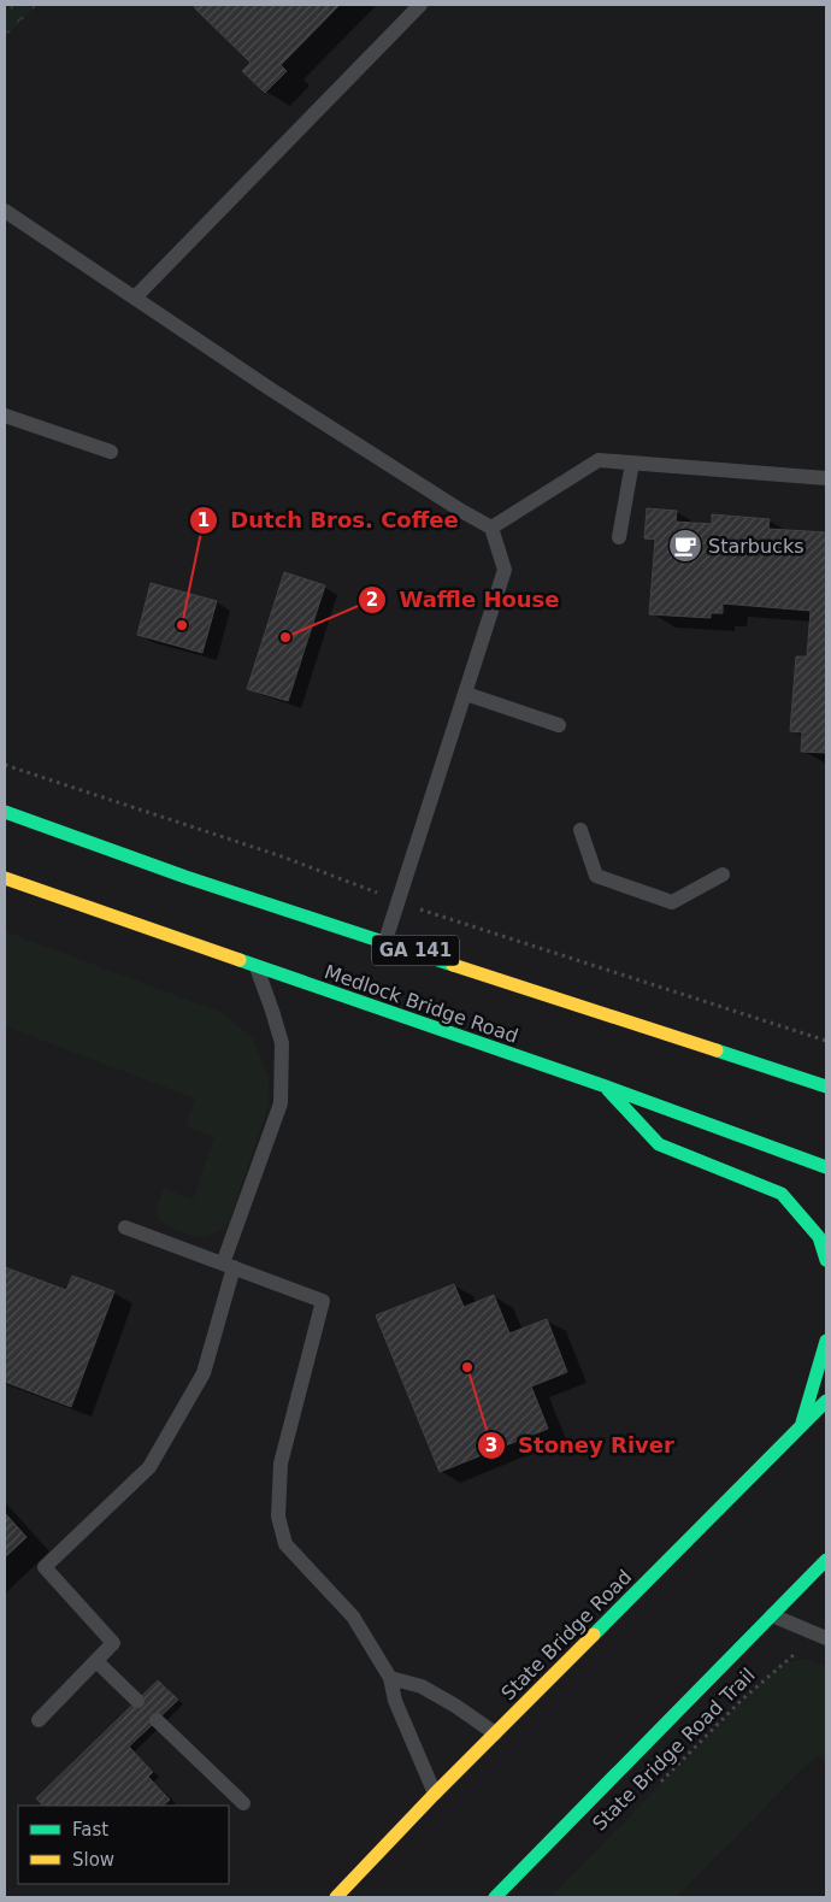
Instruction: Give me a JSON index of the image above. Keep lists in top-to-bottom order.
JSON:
{
  "streets": {
    "highway": ["GA 141", "Medlock Bridge Road", "State Bridge Road"],
    "path": ["State Bridge Road Trail"]
  },
  "places": {
    "cafe": ["Starbucks"],
    "other": ["Dutch Bros. Coffee", "Waffle House", "Stoney River"]
  },
  "legend": ["Fast", "Slow"]
}
